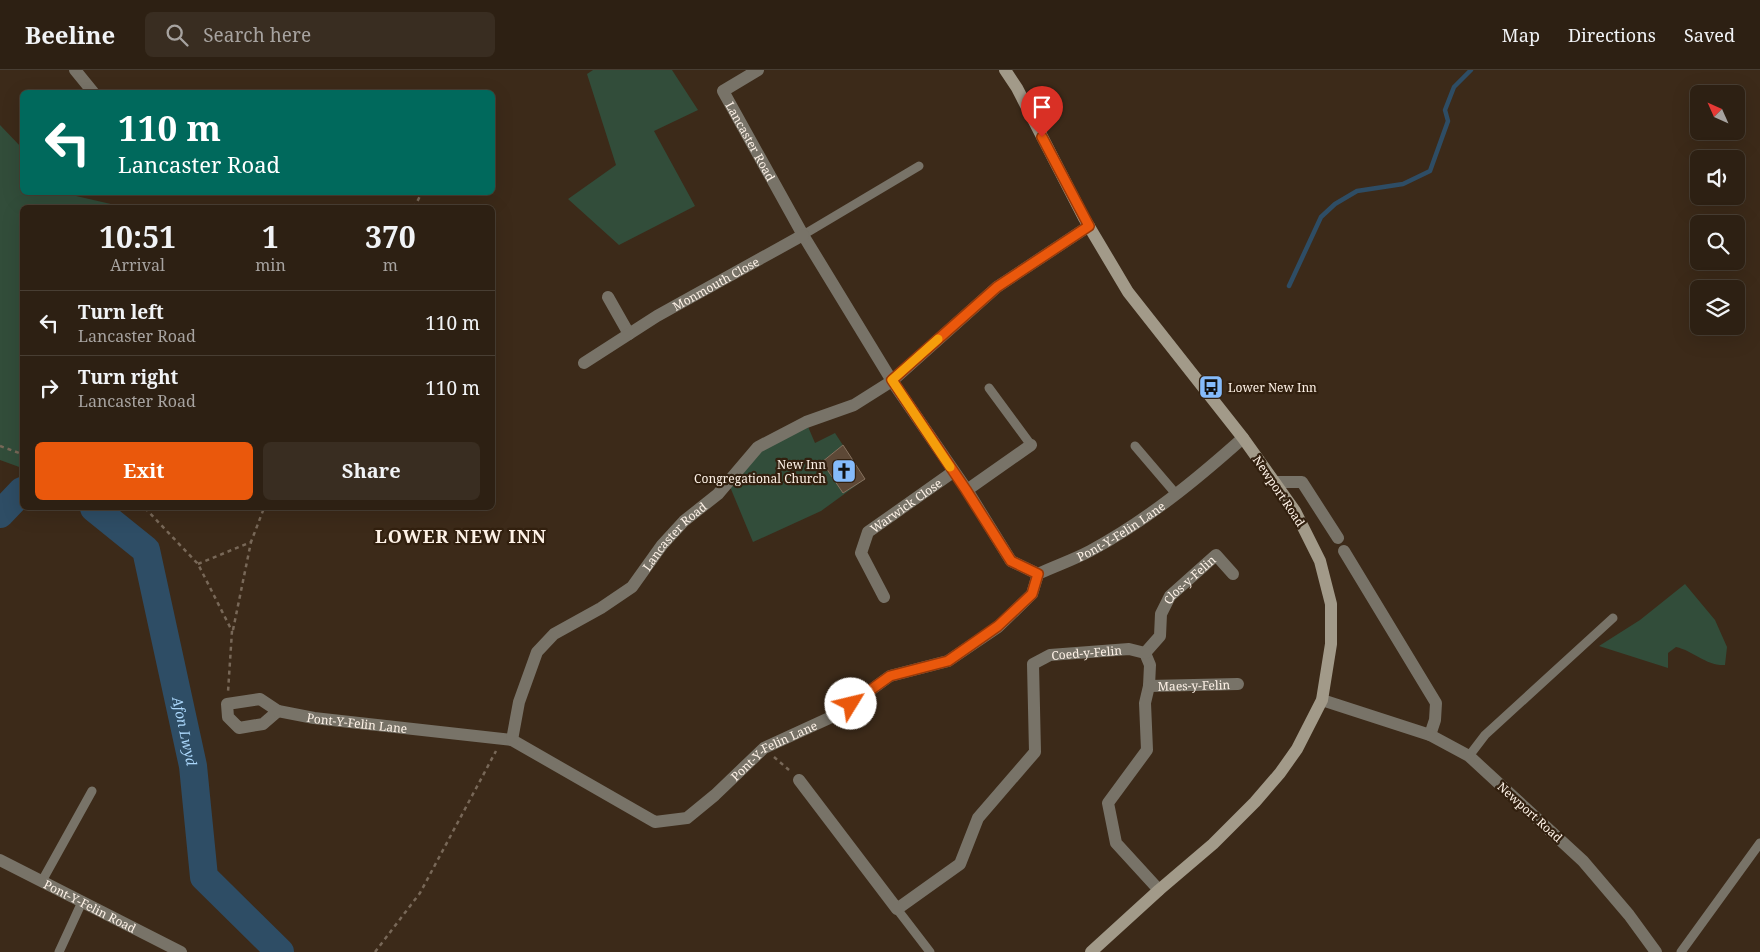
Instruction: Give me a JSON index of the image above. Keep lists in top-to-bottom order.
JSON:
{
  "streets": {
    "street": [
      "Lancaster Road",
      "Monmouth Close",
      "Newport Road",
      "Warwick Close",
      "Pont-Y-Felin Lane",
      "Clos-y-Felin",
      "Coed-y-Felin",
      "Maes-y-Felin",
      "Pont-Y-Felin Road"
    ]
  },
  "crossings": [
    ["Lancaster Road", "Monmouth Close"],
    ["Lancaster Road", "Newport Road"],
    ["Lancaster Road", "Warwick Close"],
    ["Lancaster Road", "Pont-Y-Felin Lane"],
    ["Newport Road", "Pont-Y-Felin Lane"],
    ["Clos-y-Felin", "Coed-y-Felin"]
  ],
  "districts": ["LOWER NEW INN"],
  "water": ["Afon Lwyd"],
  "places": {
    "bus stop": ["Lower New Inn"],
    "church": ["New Inn Congregational Church"]
  },
  "north": "top left",
  "page": {
    "header": "Beeline",
    "search": "Search here",
    "nav": ["Map", "Directions", "Saved"],
    "turn": ["110 m", "Lancaster Road"],
    "eta": [
      "10:51",
      "Arrival",
      "1",
      "min",
      "370",
      "m"
    ],
    "list": [
      {
        "name": "Turn left",
        "note": "Lancaster Road",
        "value": "110 m"
      },
      {
        "name": "Turn right",
        "note": "Lancaster Road",
        "value": "110 m"
      }
    ],
    "buttons": ["Exit", "Share"]
  }
}
